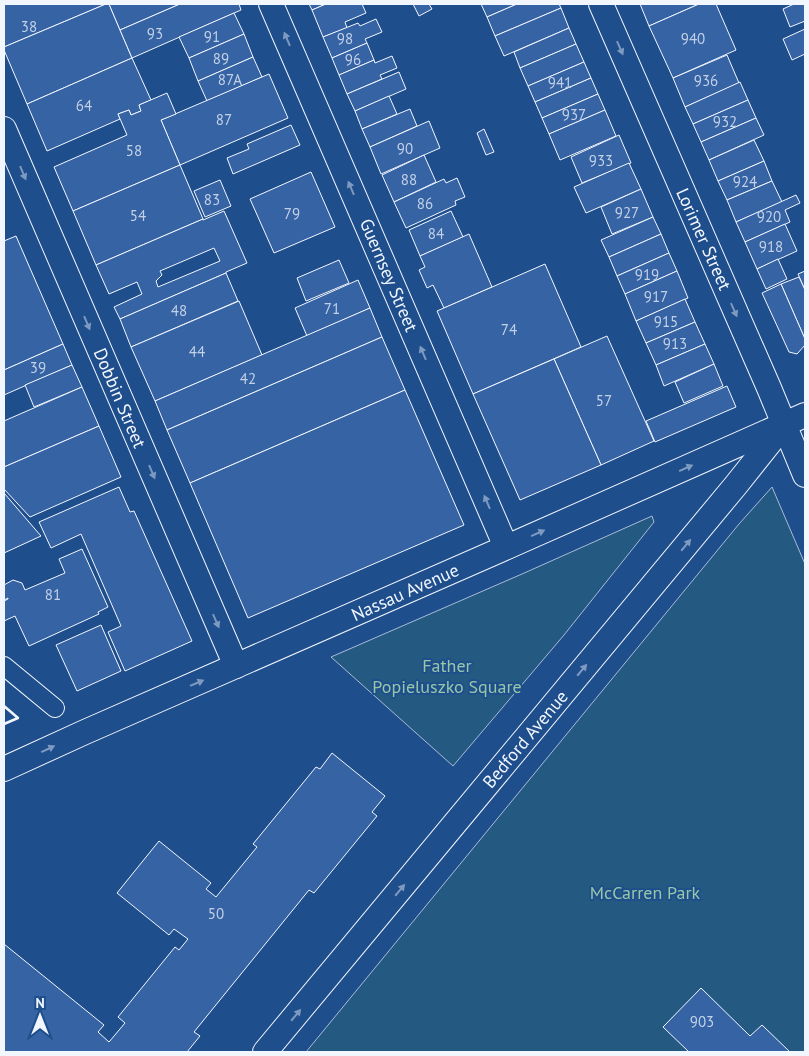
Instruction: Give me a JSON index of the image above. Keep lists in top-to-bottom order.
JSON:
{
  "streets": {
    "street": [
      "Lorimer Street",
      "Guernsey Street",
      "Dobbin Street",
      "Nassau Avenue",
      "Bedford Avenue"
    ]
  },
  "crossings": [
    ["Lorimer Street", "Nassau Avenue"],
    ["Lorimer Street", "Bedford Avenue"],
    ["Guernsey Street", "Nassau Avenue"],
    ["Dobbin Street", "Nassau Avenue"],
    ["Nassau Avenue", "Bedford Avenue"]
  ],
  "one_way": [
    "Lorimer Street",
    "Guernsey Street",
    "Dobbin Street",
    "Nassau Avenue",
    "Bedford Avenue"
  ],
  "parks": ["Father Popieluszko Square", "McCarren Park"],
  "house_numbers": [
    "38",
    "93",
    "91",
    "98",
    "940",
    "89",
    "96",
    "87A",
    "936",
    "941",
    "64",
    "937",
    "87",
    "932",
    "90",
    "58",
    "933",
    "88",
    "924",
    "83",
    "86",
    "927",
    "79",
    "54",
    "920",
    "84",
    "918",
    "919",
    "917",
    "71",
    "48",
    "915",
    "74",
    "913",
    "44",
    "39",
    "42",
    "57",
    "81",
    "50",
    "903"
  ],
  "north": "top"
}
